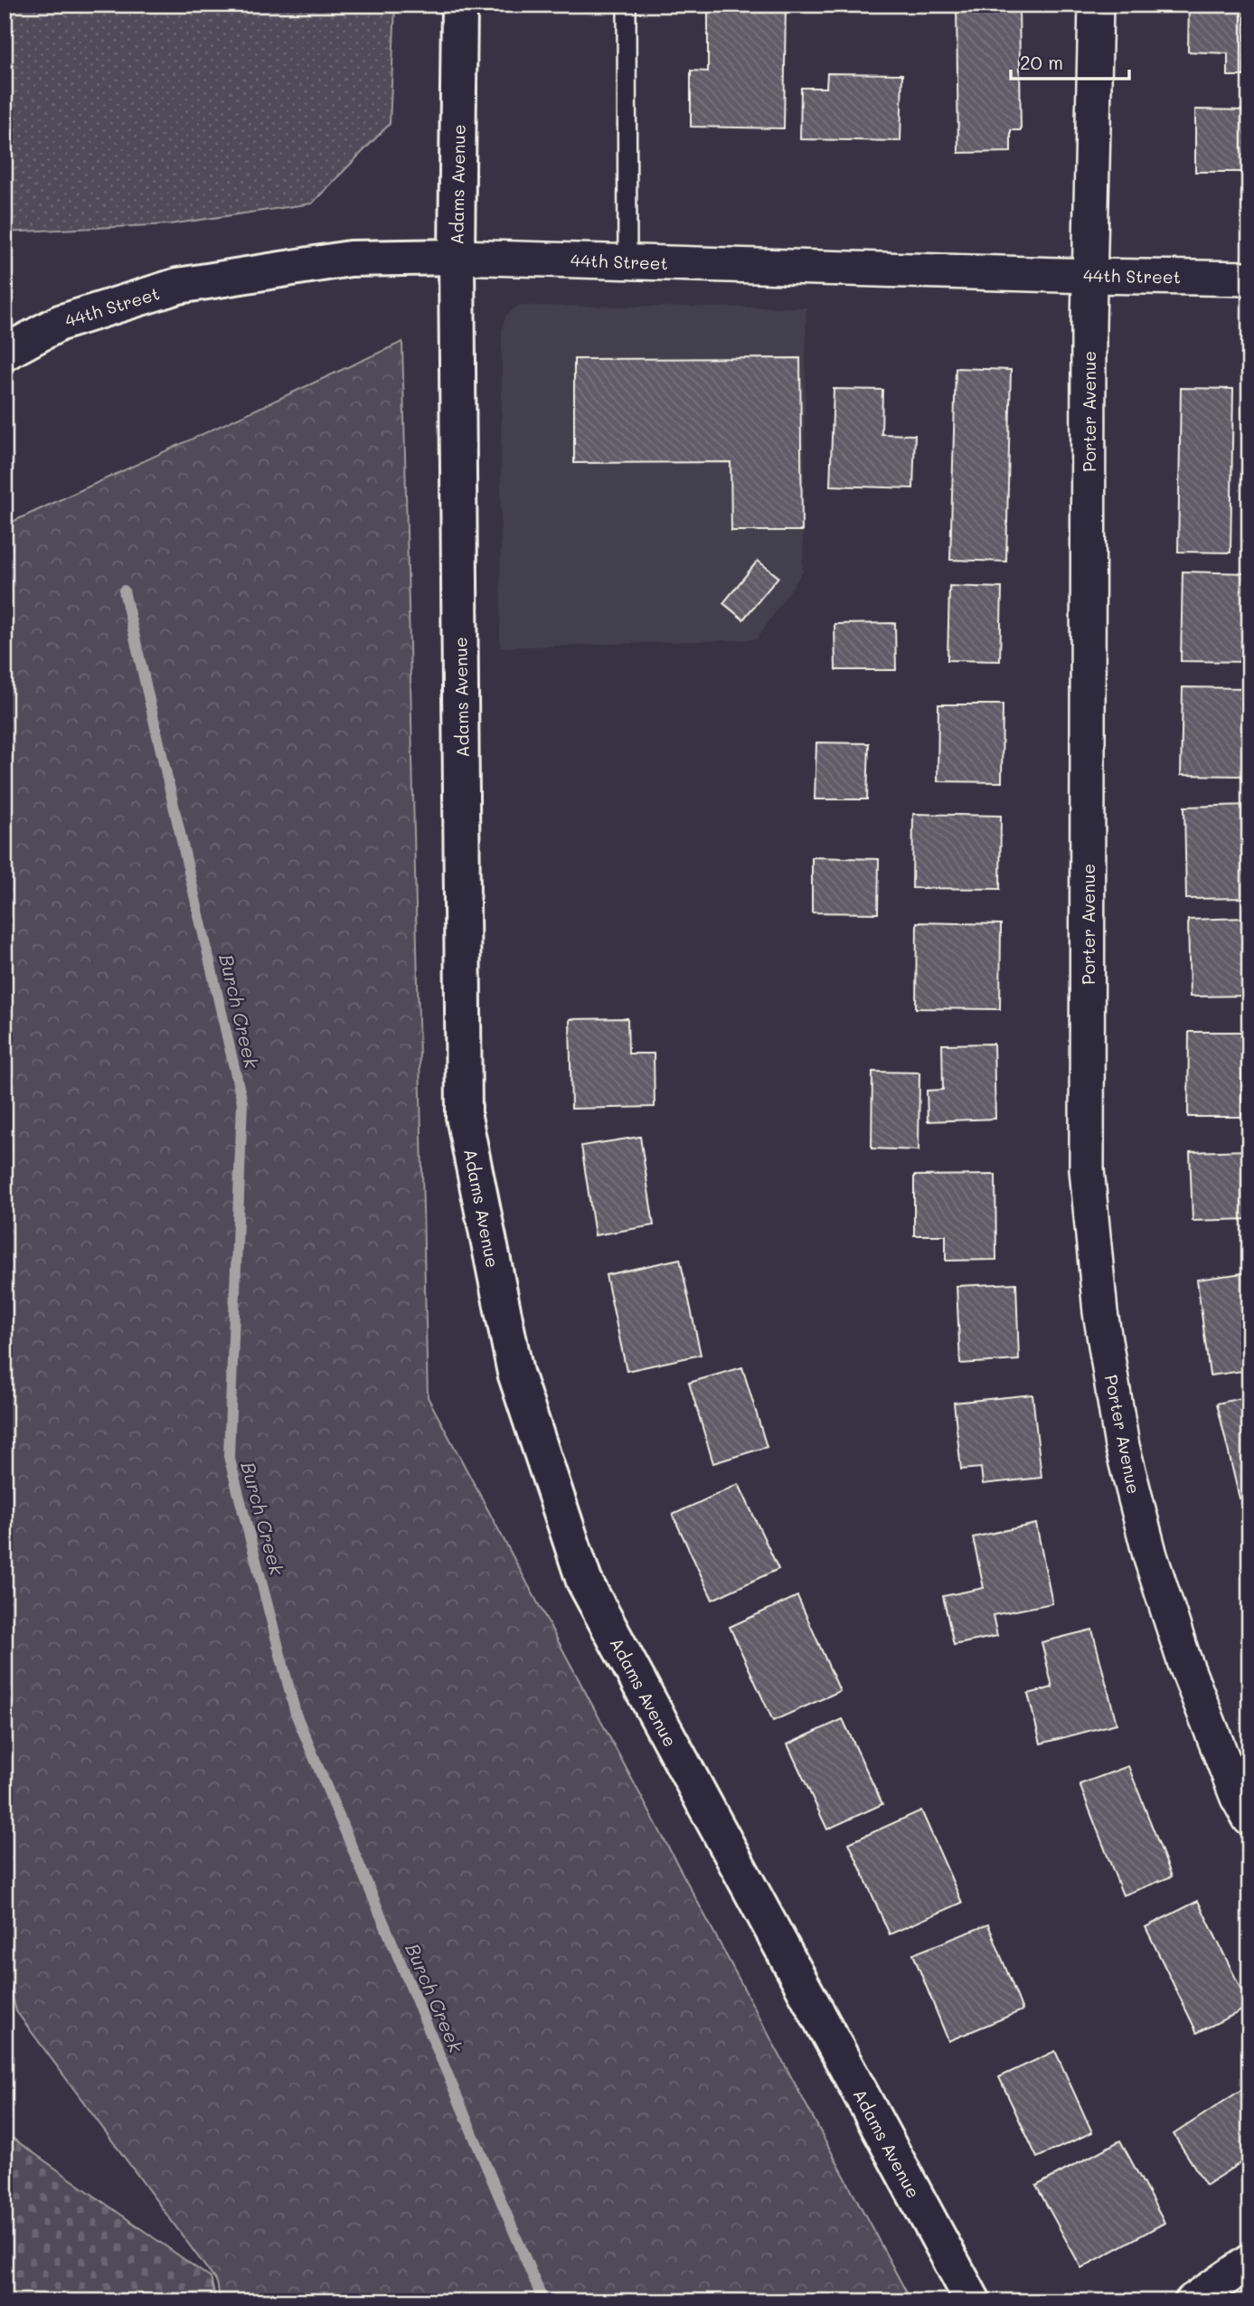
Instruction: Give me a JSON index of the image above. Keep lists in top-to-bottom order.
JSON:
{
  "streets": {
    "street": ["Adams Avenue", "44th Street", "Porter Avenue"]
  },
  "crossings": [
    ["Adams Avenue", "44th Street"],
    ["44th Street", "Porter Avenue"]
  ],
  "water": ["Burch Creek"],
  "scale_bar": "20 m"
}
